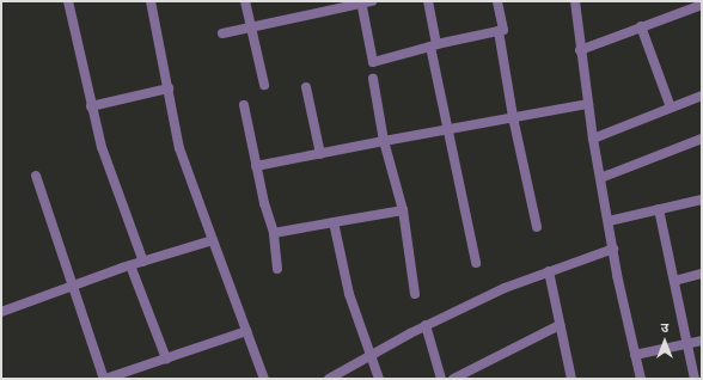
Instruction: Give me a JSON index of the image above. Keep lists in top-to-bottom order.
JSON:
{
  "north": "top"
}
